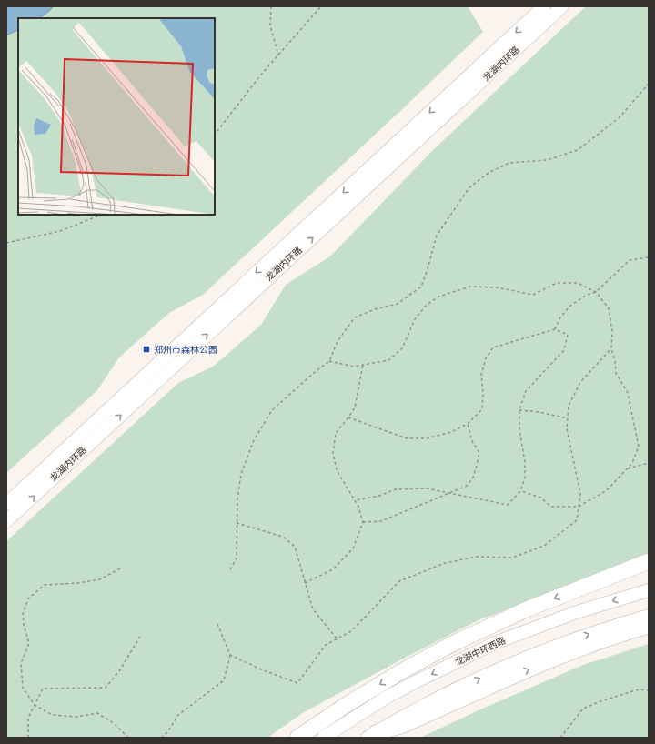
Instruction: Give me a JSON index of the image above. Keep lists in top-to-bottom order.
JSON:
{
  "streets": {
    "main road": ["龙湖内环路", "龙湖中环西路"]
  },
  "places": {
    "transit": ["郑州市森林公园"]
  }
}
